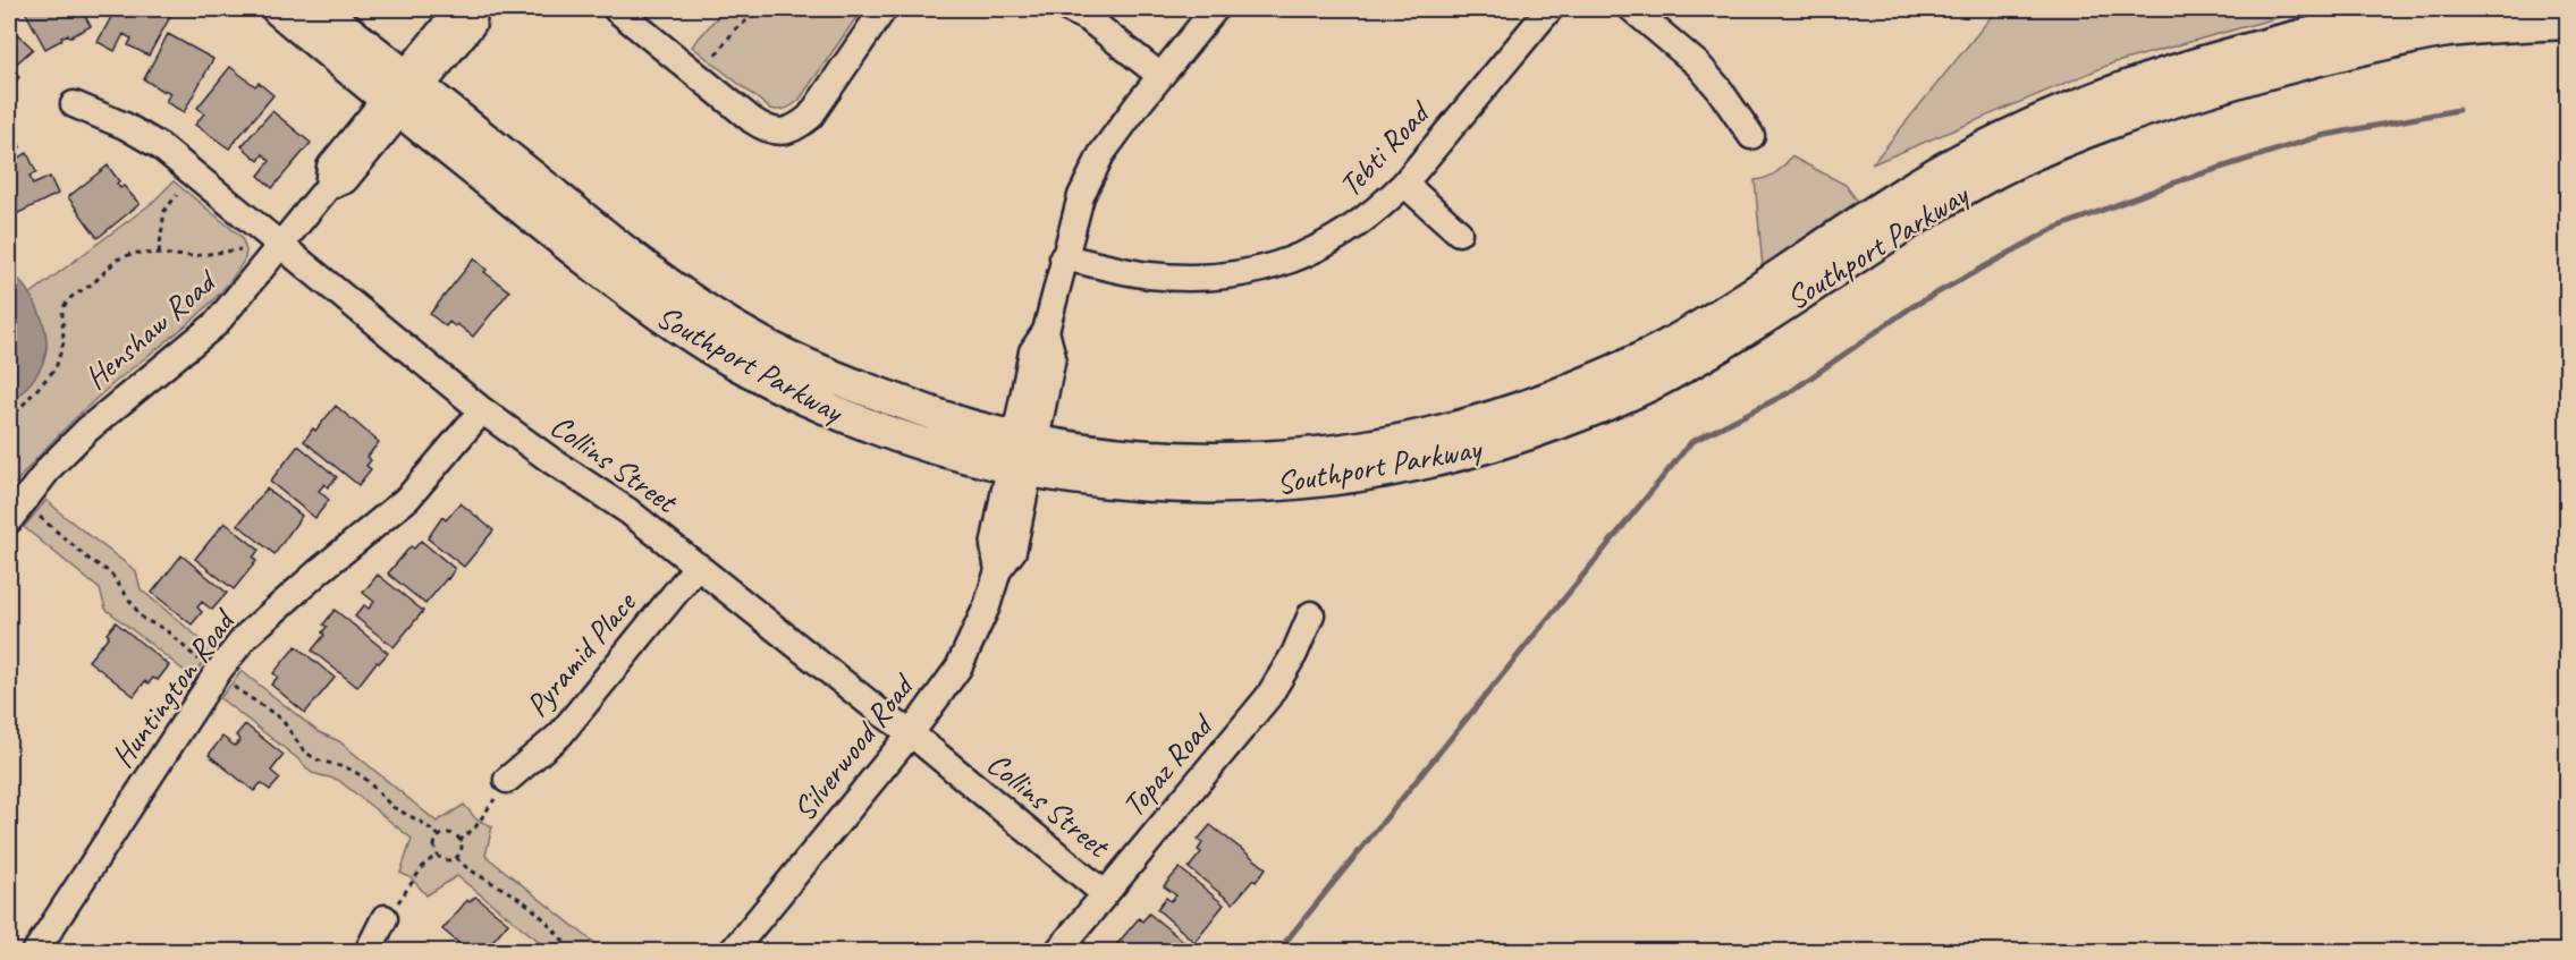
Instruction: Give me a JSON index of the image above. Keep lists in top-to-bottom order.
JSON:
{
  "streets": {
    "street": [
      "Tebti Road",
      "Southport Parkway",
      "Henshaw Road",
      "Collins Street",
      "Pyramid Place",
      "Huntington Road",
      "Silverwood Road",
      "Topaz Road"
    ]
  },
  "crossings": [
    ["Tebti Road", "Silverwood Road"],
    ["Southport Parkway", "Henshaw Road"],
    ["Southport Parkway", "Silverwood Road"],
    ["Henshaw Road", "Collins Street"],
    ["Collins Street", "Pyramid Place"],
    ["Collins Street", "Huntington Road"],
    ["Collins Street", "Silverwood Road"],
    ["Collins Street", "Topaz Road"]
  ]
}
